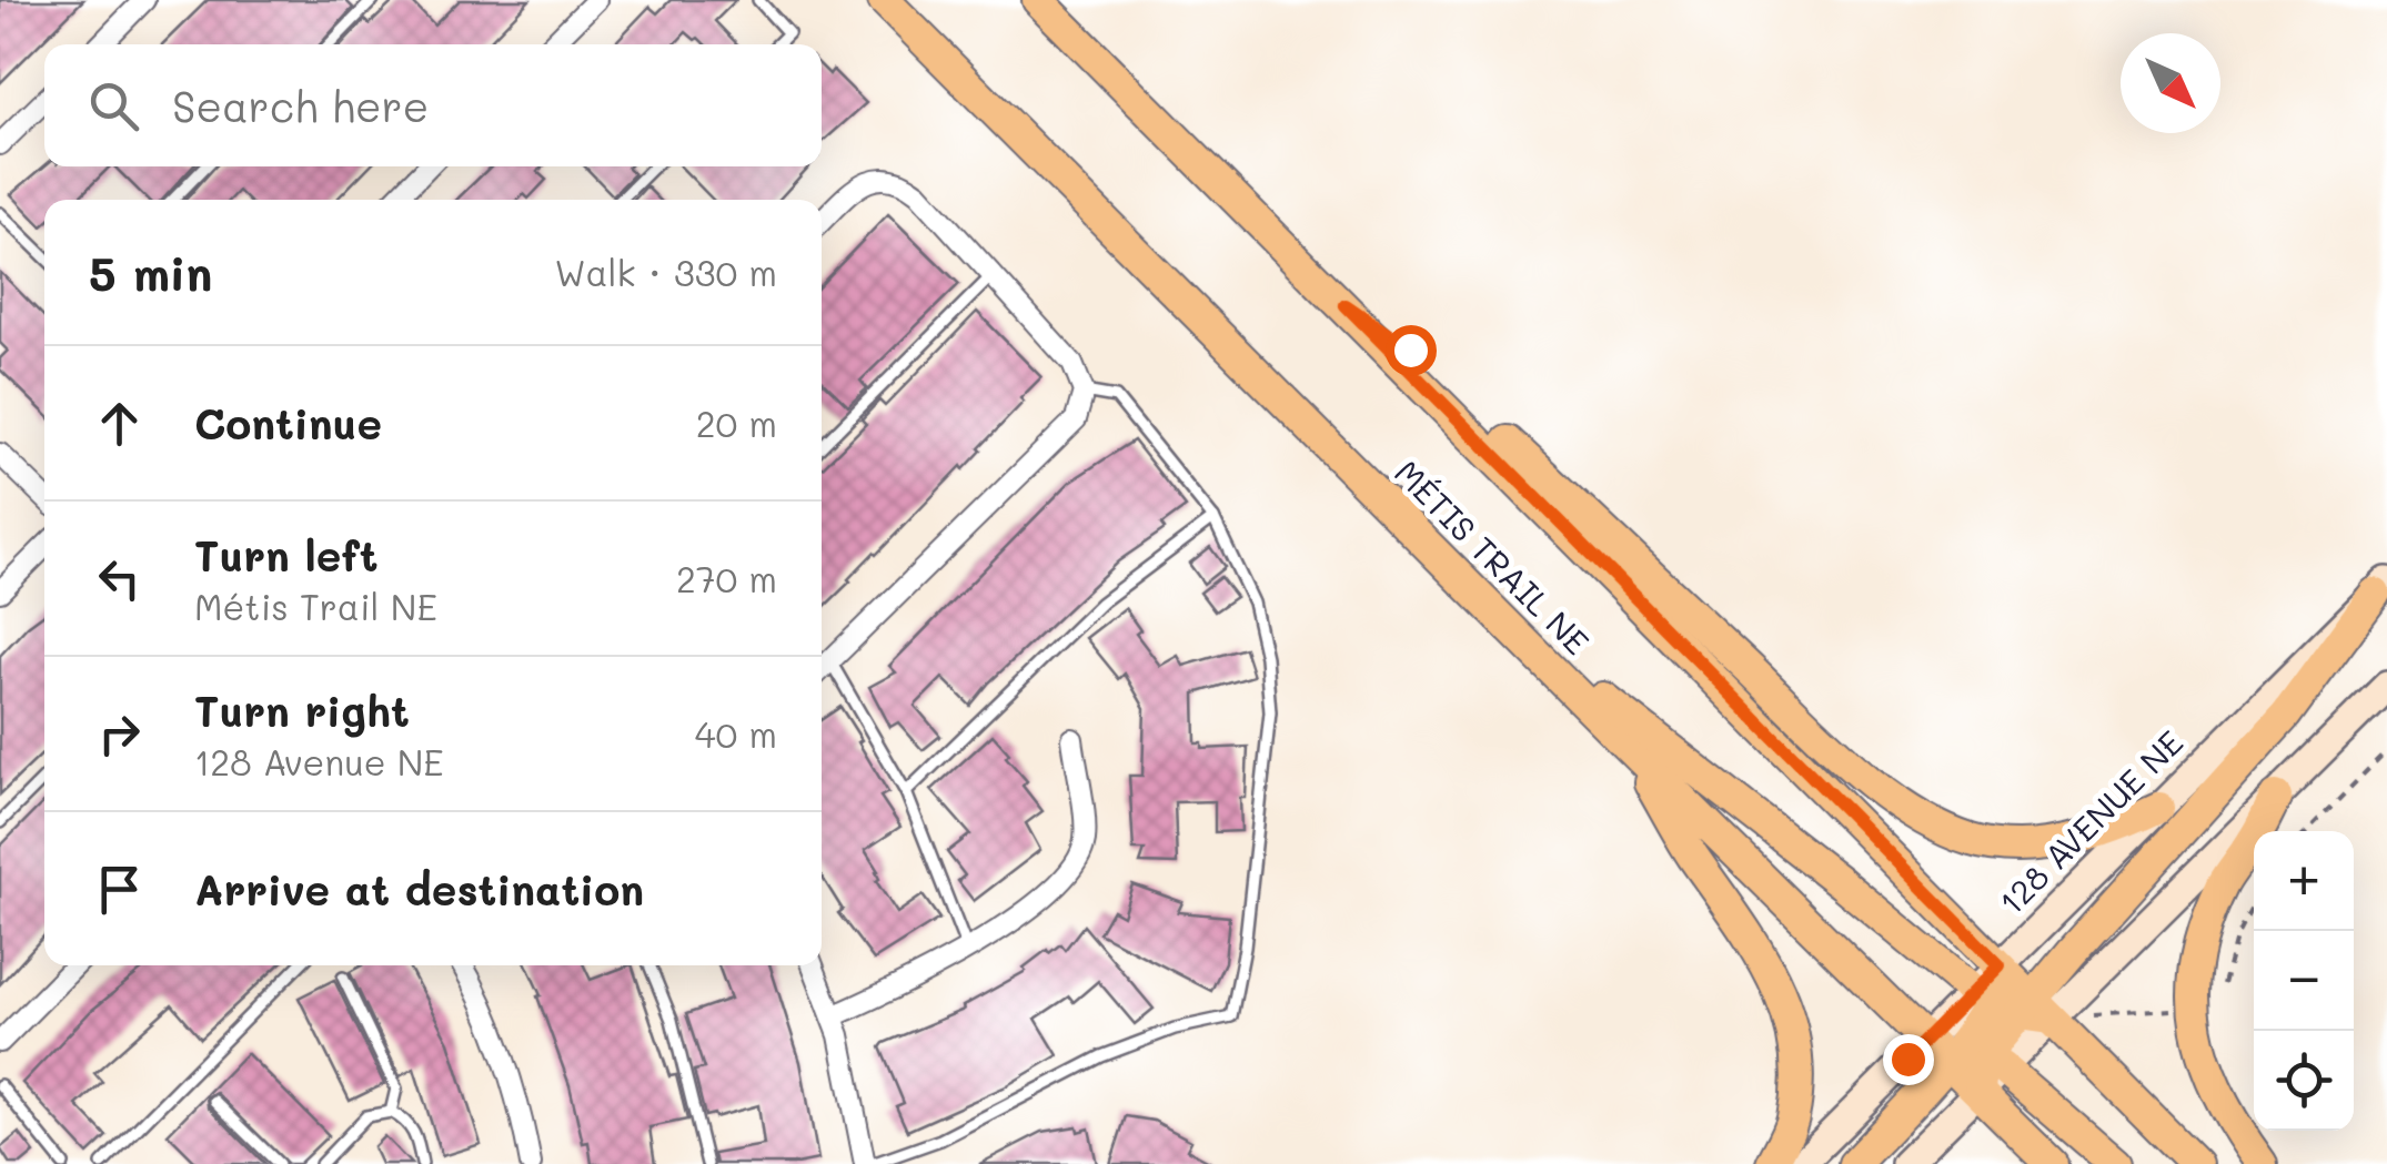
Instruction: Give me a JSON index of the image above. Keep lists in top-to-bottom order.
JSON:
{
  "streets": {
    "main road": ["MÉTIS TRAIL NE", "128 AVENUE NE"]
  },
  "north": "bottom right",
  "page": {
    "search": "Search here",
    "heading": ["5 min", "Walk · 330 m"],
    "list": [
      ["Continue", "20 m"],
      ["Turn left", "Métis Trail NE", "270 m"],
      ["Turn right", "128 Avenue NE", "40 m"],
      "Arrive at destination"
    ],
    "map_buttons": ["+", "−"]
  }
}
